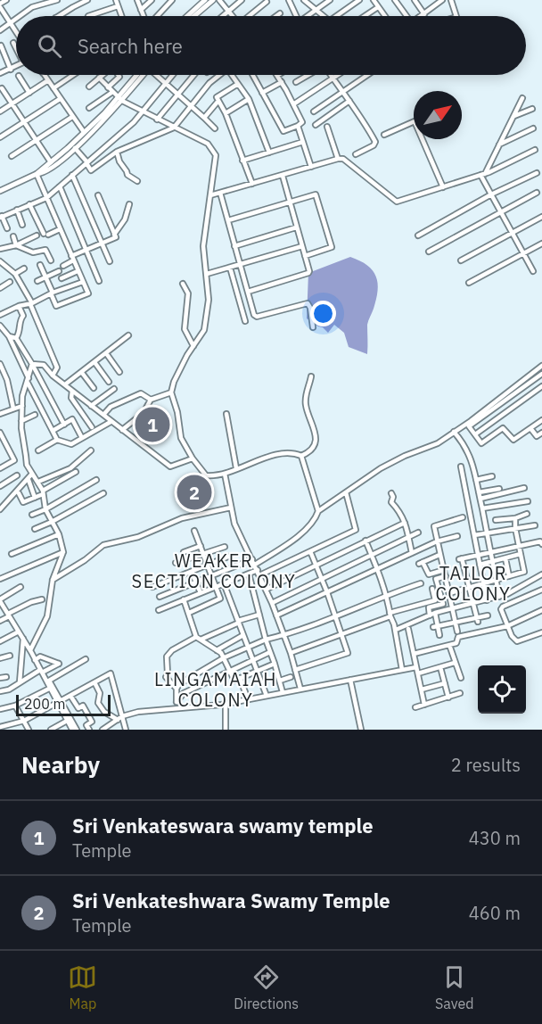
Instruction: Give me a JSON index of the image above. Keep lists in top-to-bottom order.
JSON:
{
  "districts": ["WEAKER SECTION COLONY", "TAILOR COLONY", "LINGAMAIAH COLONY"],
  "scale_bar": "200 m",
  "north": "top right",
  "page": {
    "search": "Search here",
    "pins": ["1", "2"],
    "scale": "200 m",
    "heading": ["Nearby", "2 results"],
    "list": [
      {
        "mark": "1",
        "name": "Sri Venkateswara swamy temple",
        "note": "Temple",
        "value": "430 m"
      },
      {
        "mark": "2",
        "name": "Sri Venkateshwara Swamy Temple",
        "note": "Temple",
        "value": "460 m"
      }
    ],
    "nav": ["Map", "Directions", "Saved"]
  }
}
